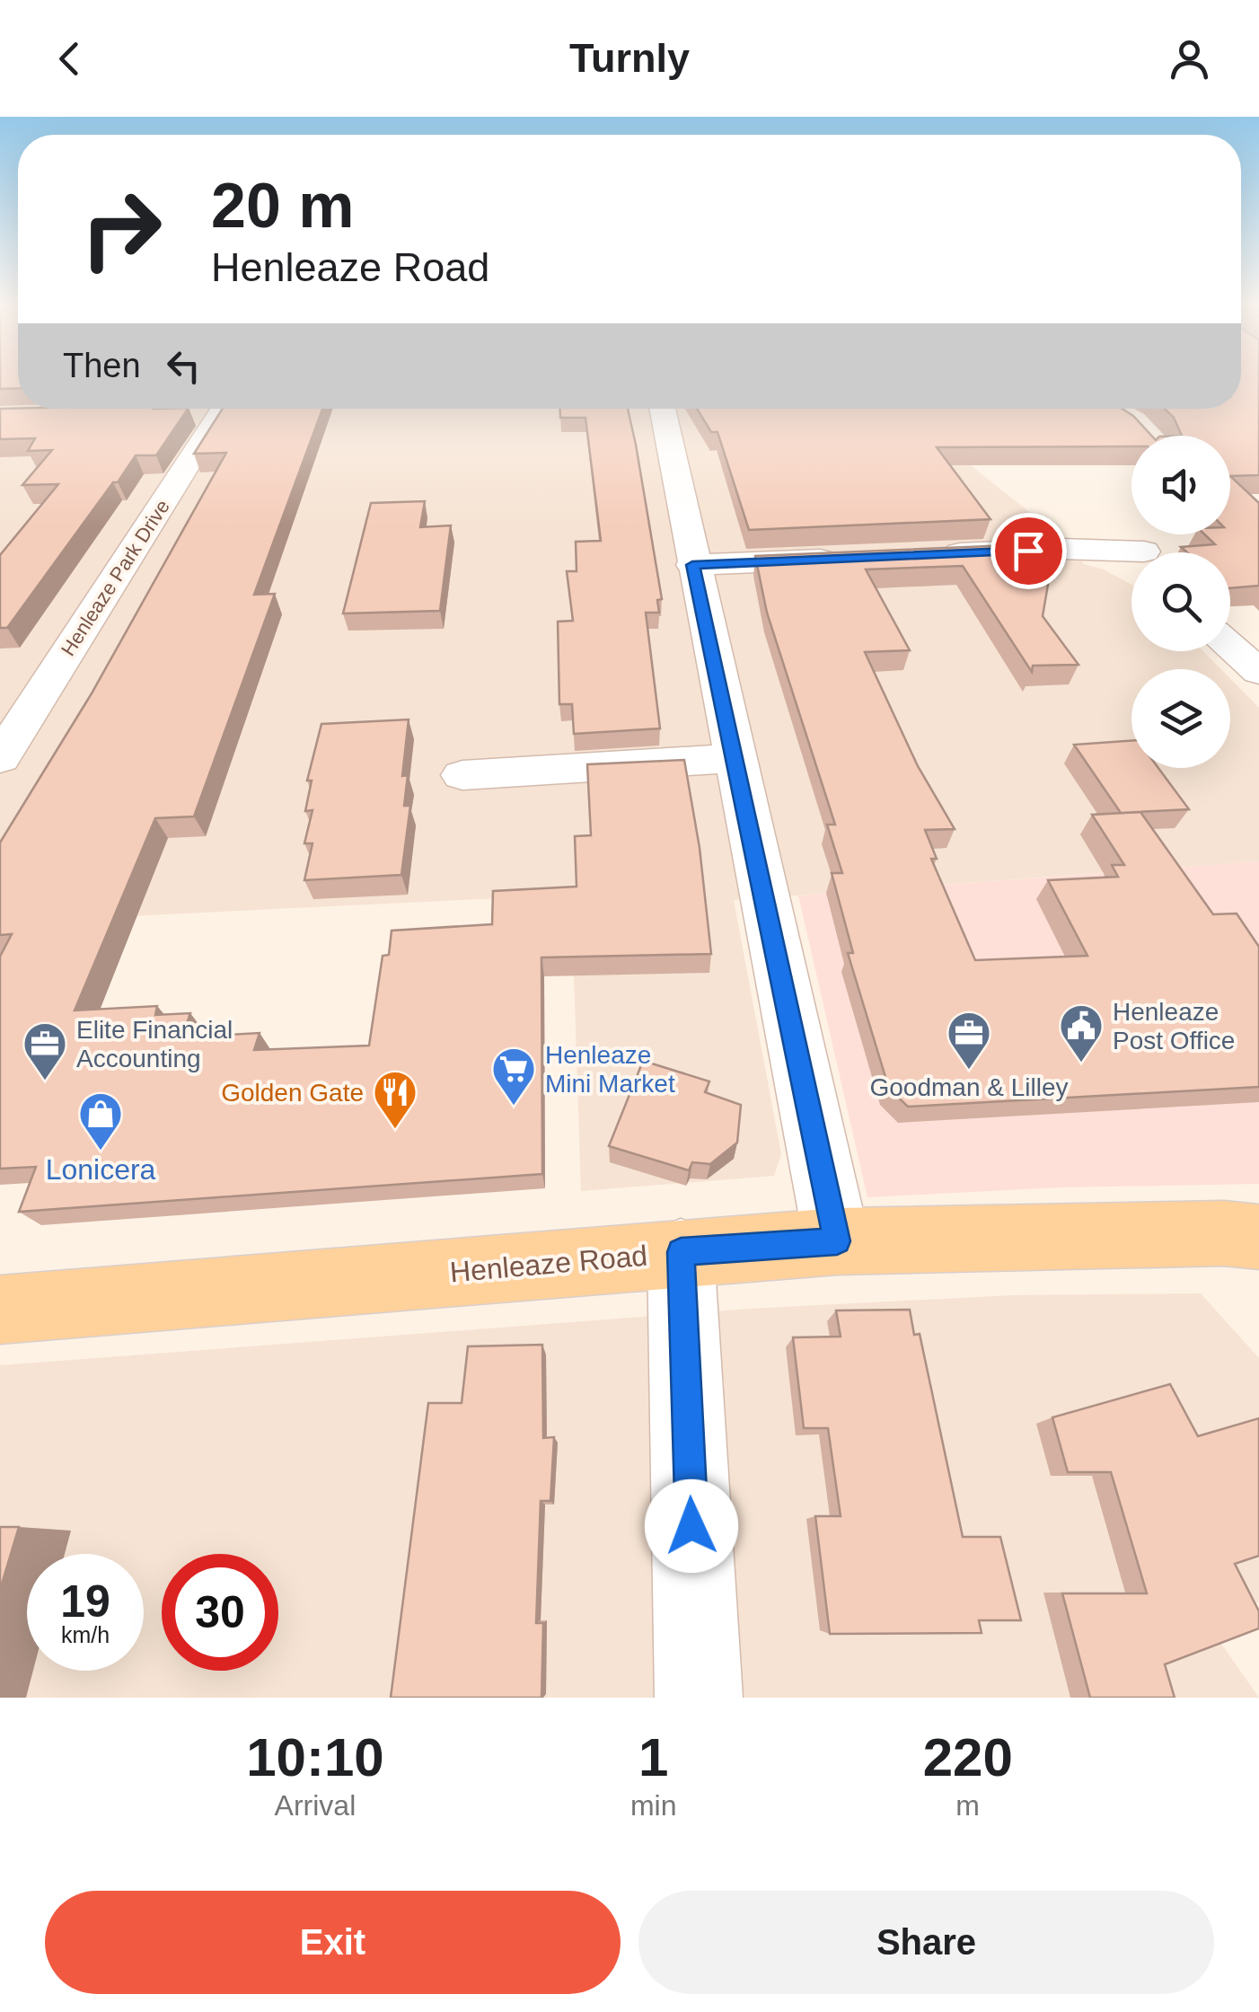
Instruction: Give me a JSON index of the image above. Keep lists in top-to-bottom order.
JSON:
{
  "streets": {
    "main road": ["Henleaze Road"],
    "street": ["Henleaze Park Drive"]
  },
  "places": {
    "public building": ["Henleaze Post Office"],
    "office": ["Goodman & Lilley", "Elite Financial Accounting"],
    "supermarket": ["Henleaze Mini Market"],
    "restaurant": ["Golden Gate"],
    "shop": ["Lonicera"]
  },
  "page": {
    "header": "Turnly",
    "turn": ["20 m", "Henleaze Road"],
    "then": "Then",
    "speed": "19 km/h",
    "limit": "30",
    "eta": [
      "10:10",
      "Arrival",
      "1",
      "min",
      "220",
      "m"
    ],
    "buttons": ["Exit", "Share"]
  }
}
